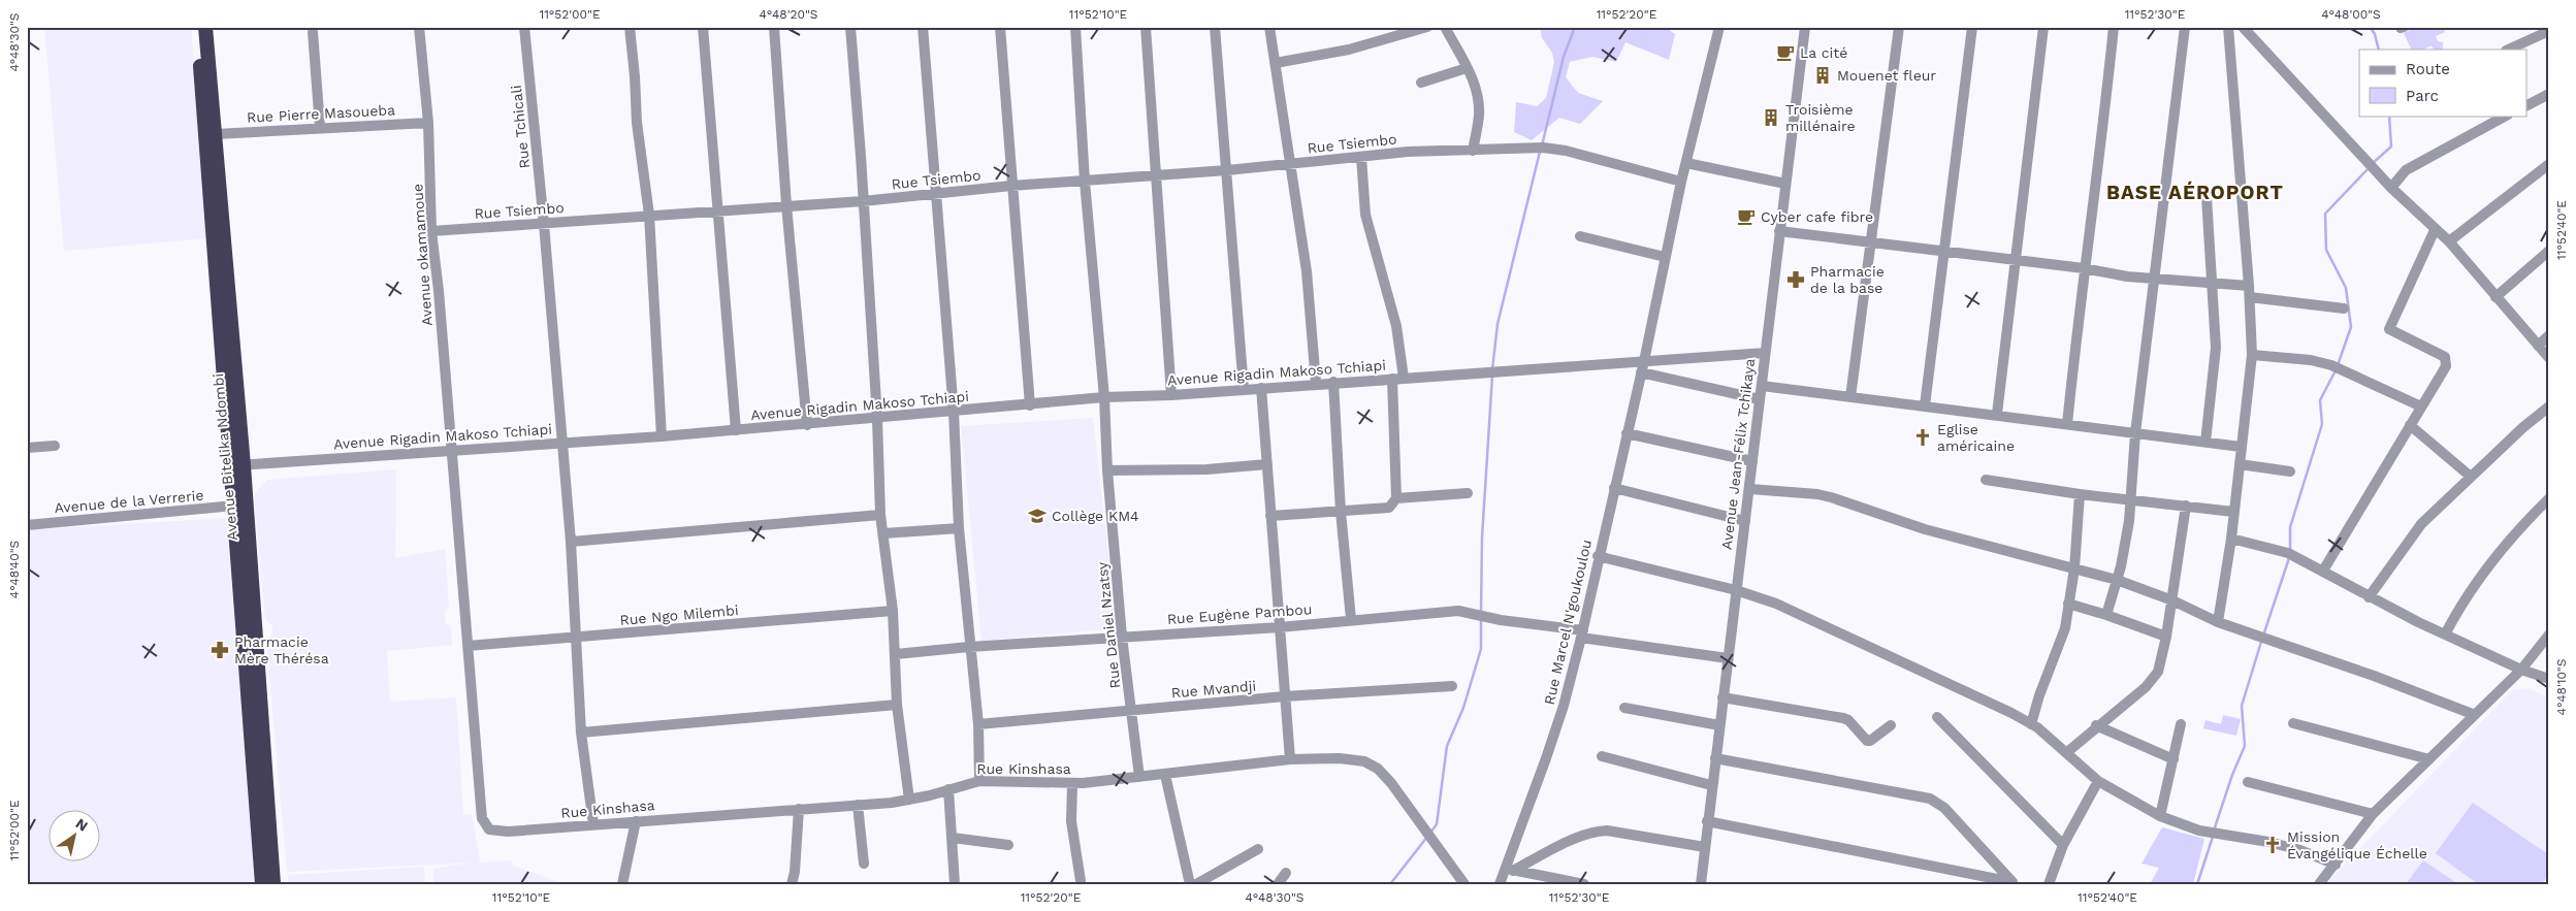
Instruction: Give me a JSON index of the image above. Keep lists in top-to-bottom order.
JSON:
{
  "streets": {
    "highway": ["Avenue Bitelika Ndombi"],
    "street": [
      "Rue Pierre Masoueba",
      "Rue Tchicali",
      "Rue Tsiembo",
      "Avenue okamamoue",
      "Avenue Rigadin Makoso Tchiapi",
      "Avenue Jean-Félix Tchikaya",
      "Avenue de la Verrerie",
      "Rue Eugène Pambou",
      "Rue Ngo Milembi",
      "Rue Marcel N'goukoulou",
      "Rue Daniel Nzatsy",
      "Rue Mvandji",
      "Rue Kinshasa"
    ]
  },
  "crossings": [
    ["Rue Pierre Masoueba", "Avenue okamamoue"],
    ["Rue Pierre Masoueba", "Avenue Bitelika Ndombi"],
    ["Rue Tchicali", "Rue Tsiembo"],
    ["Rue Tchicali", "Avenue Rigadin Makoso Tchiapi"],
    ["Rue Tchicali", "Rue Ngo Milembi"],
    ["Rue Tchicali", "Rue Kinshasa"],
    ["Rue Tsiembo", "Avenue okamamoue"],
    ["Rue Tsiembo", "Rue Marcel N'goukoulou"],
    ["Rue Tsiembo", "Rue Daniel Nzatsy"],
    ["Avenue okamamoue", "Avenue Rigadin Makoso Tchiapi"],
    ["Avenue okamamoue", "Rue Ngo Milembi"],
    ["Avenue okamamoue", "Rue Kinshasa"],
    ["Avenue Rigadin Makoso Tchiapi", "Avenue Jean-Félix Tchikaya"],
    ["Avenue Rigadin Makoso Tchiapi", "Avenue Bitelika Ndombi"],
    ["Avenue Rigadin Makoso Tchiapi", "Rue Marcel N'goukoulou"],
    ["Avenue Rigadin Makoso Tchiapi", "Rue Daniel Nzatsy"],
    ["Avenue Jean-Félix Tchikaya", "Rue Eugène Pambou"],
    ["Avenue Bitelika Ndombi", "Avenue de la Verrerie"],
    ["Rue Eugène Pambou", "Rue Marcel N'goukoulou"],
    ["Rue Eugène Pambou", "Rue Daniel Nzatsy"],
    ["Rue Daniel Nzatsy", "Rue Mvandji"],
    ["Rue Daniel Nzatsy", "Rue Kinshasa"]
  ],
  "districts": ["BASE AÉROPORT"],
  "places": {
    "cafe": ["La cité", "Cyber cafe fibre"],
    "building": ["Mouenet fleur", "Troisième millénaire"],
    "pharmacy": ["Pharmacie de la base", "Pharmacie Mère Thérésa"],
    "church": ["Eglise américaine", "Mission Évangélique Échelle"],
    "school or university": ["Collège KM4"]
  },
  "legend": ["Route", "Parc"],
  "north": "top right",
  "coordinates": [
    "11°52'00\"E",
    "4°48'20\"S",
    "11°52'10\"E",
    "11°52'20\"E",
    "11°52'30\"E",
    "4°48'00\"S",
    "4°48'30\"S",
    "11°52'40\"E",
    "4°48'40\"S",
    "4°48'10\"S"
  ]
}
